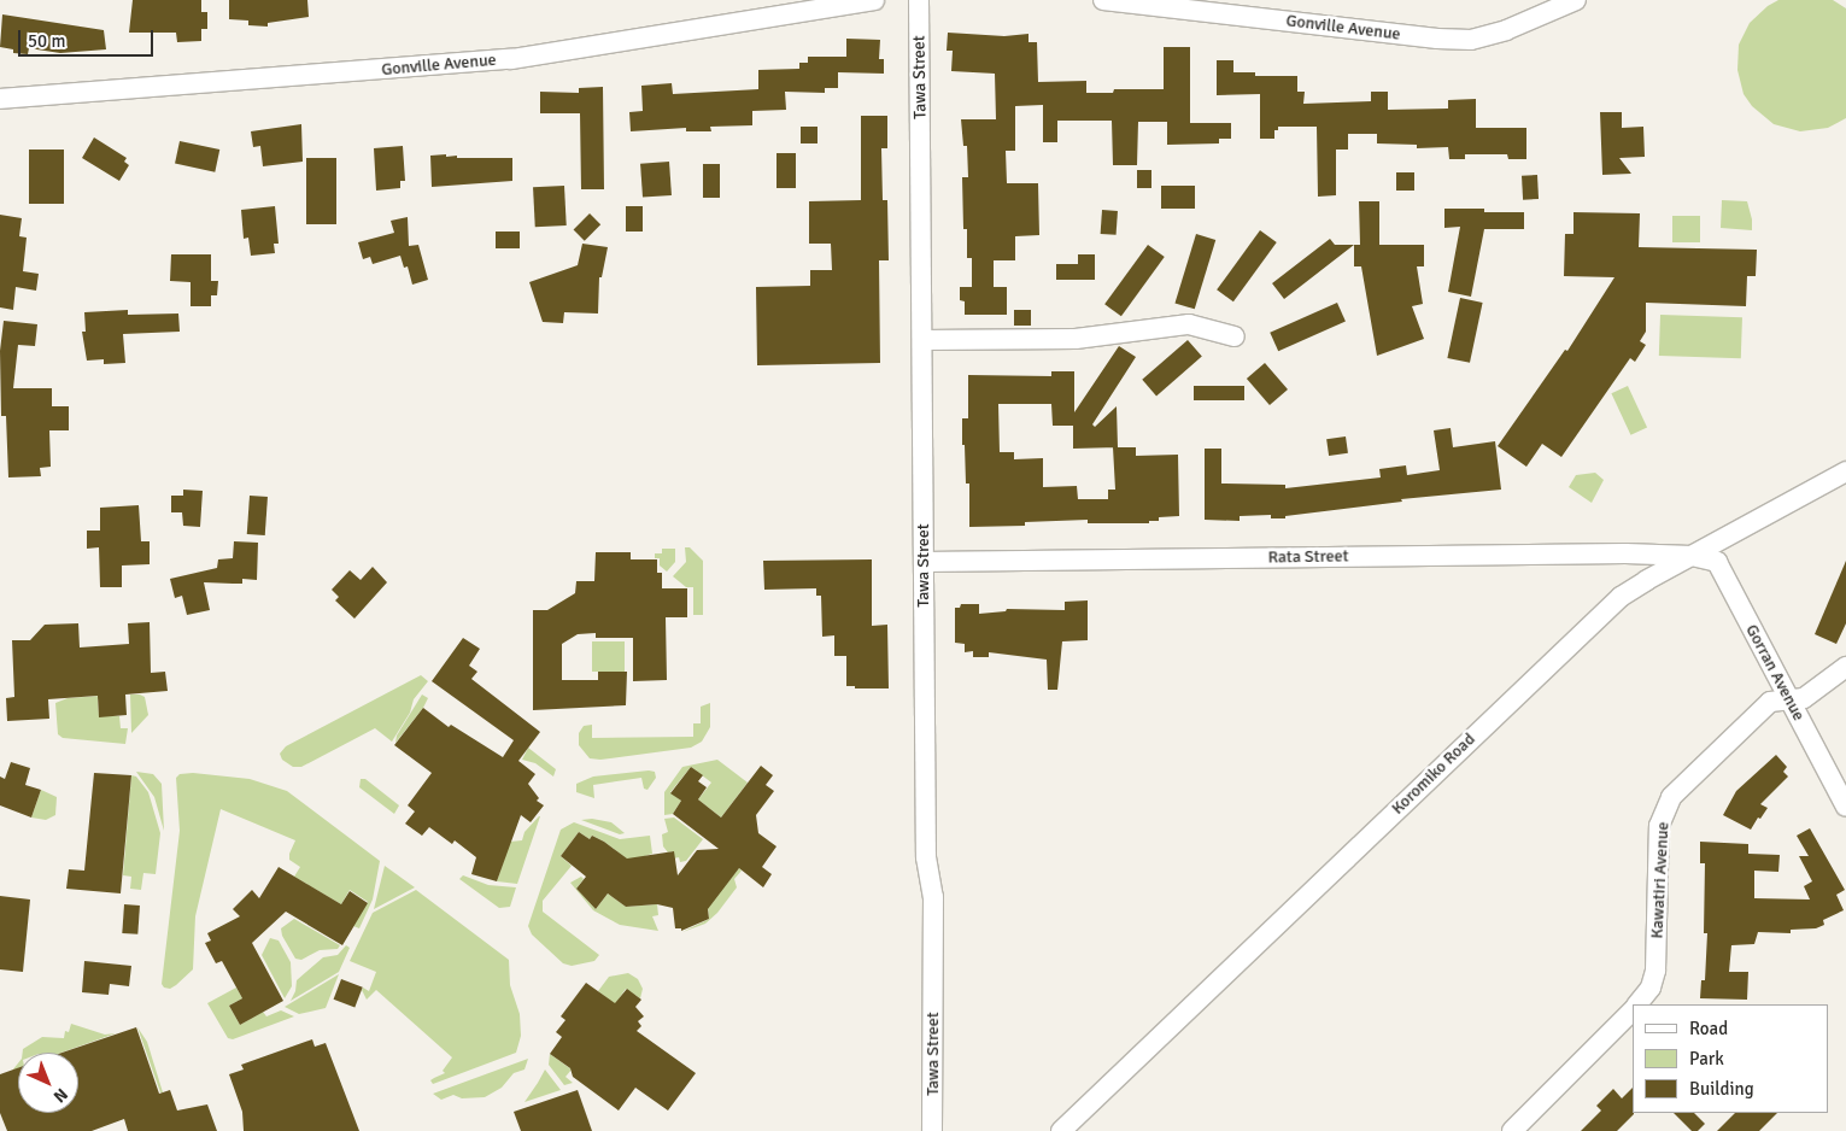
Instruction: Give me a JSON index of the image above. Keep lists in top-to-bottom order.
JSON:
{
  "streets": {
    "street": [
      "Gonville Avenue",
      "Tawa Street",
      "Rata Street",
      "Gorran Avenue",
      "Koromiko Road",
      "Kawatiri Avenue"
    ]
  },
  "crossings": [
    ["Tawa Street", "Rata Street"],
    ["Rata Street", "Gorran Avenue"],
    ["Rata Street", "Koromiko Road"],
    ["Gorran Avenue", "Koromiko Road"],
    ["Gorran Avenue", "Kawatiri Avenue"]
  ],
  "legend": ["Road", "Park", "Building"],
  "scale_bar": "50 m",
  "north": "bottom right"
}
